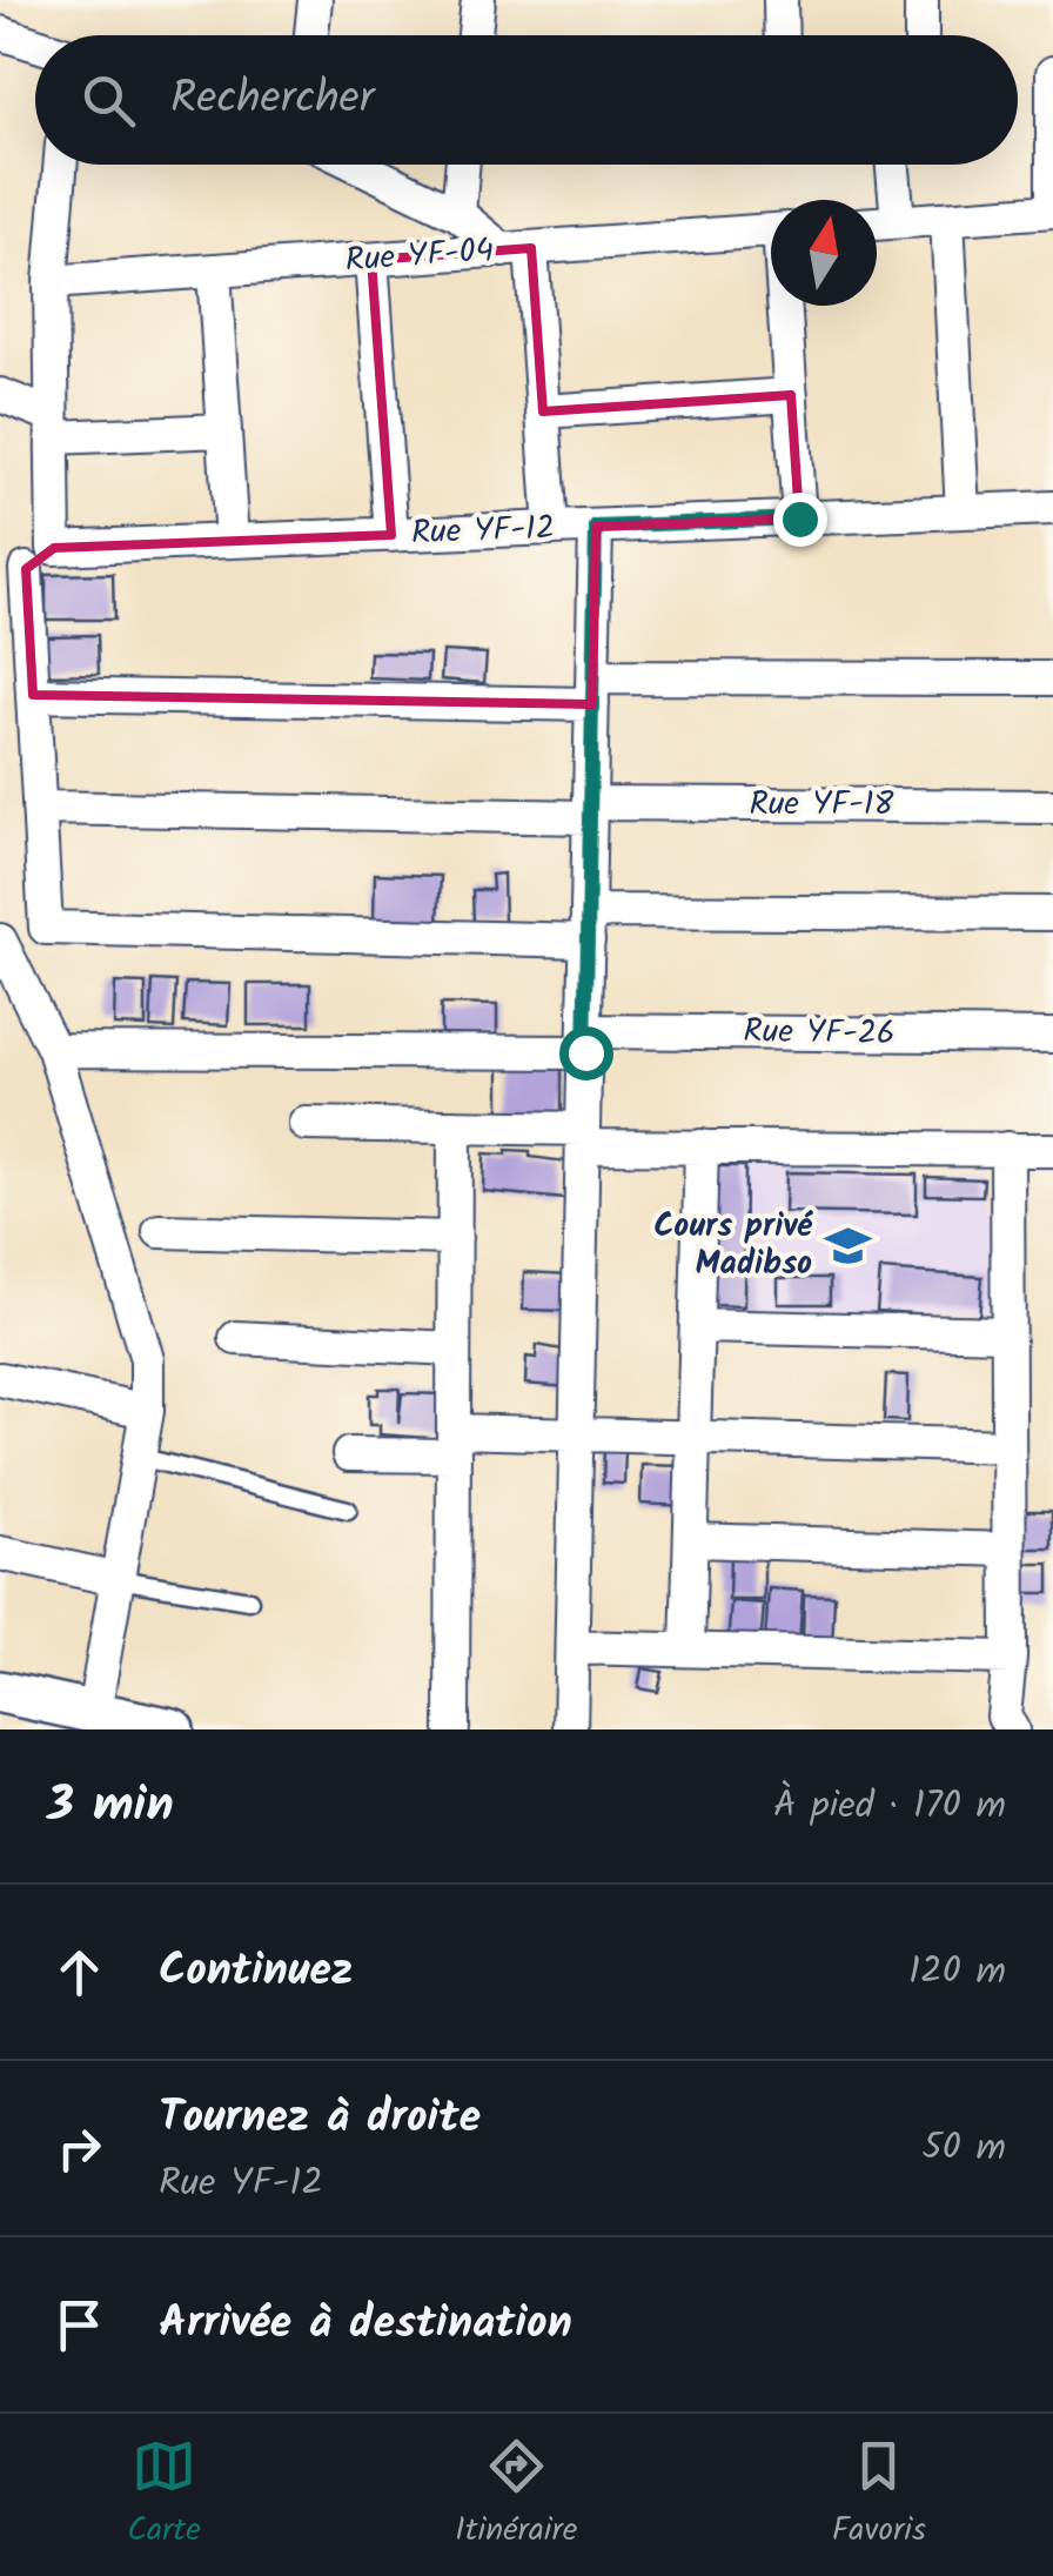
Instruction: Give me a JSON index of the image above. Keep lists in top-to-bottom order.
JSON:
{
  "streets": {
    "street": [
      "Rue YF-04",
      "Rue YF-12",
      "Rue YF-18",
      "Rue YF-26"
    ]
  },
  "places": {
    "school or university": ["Cours privé Madibso"]
  },
  "north": "top",
  "page": {
    "search": "Rechercher",
    "heading": ["3 min", "À pied · 170 m"],
    "list": [
      ["Continuez", "120 m"],
      ["Tournez à droite", "Rue YF-12", "50 m"],
      "Arrivée à destination"
    ],
    "nav": ["Carte", "Itinéraire", "Favoris"]
  }
}
